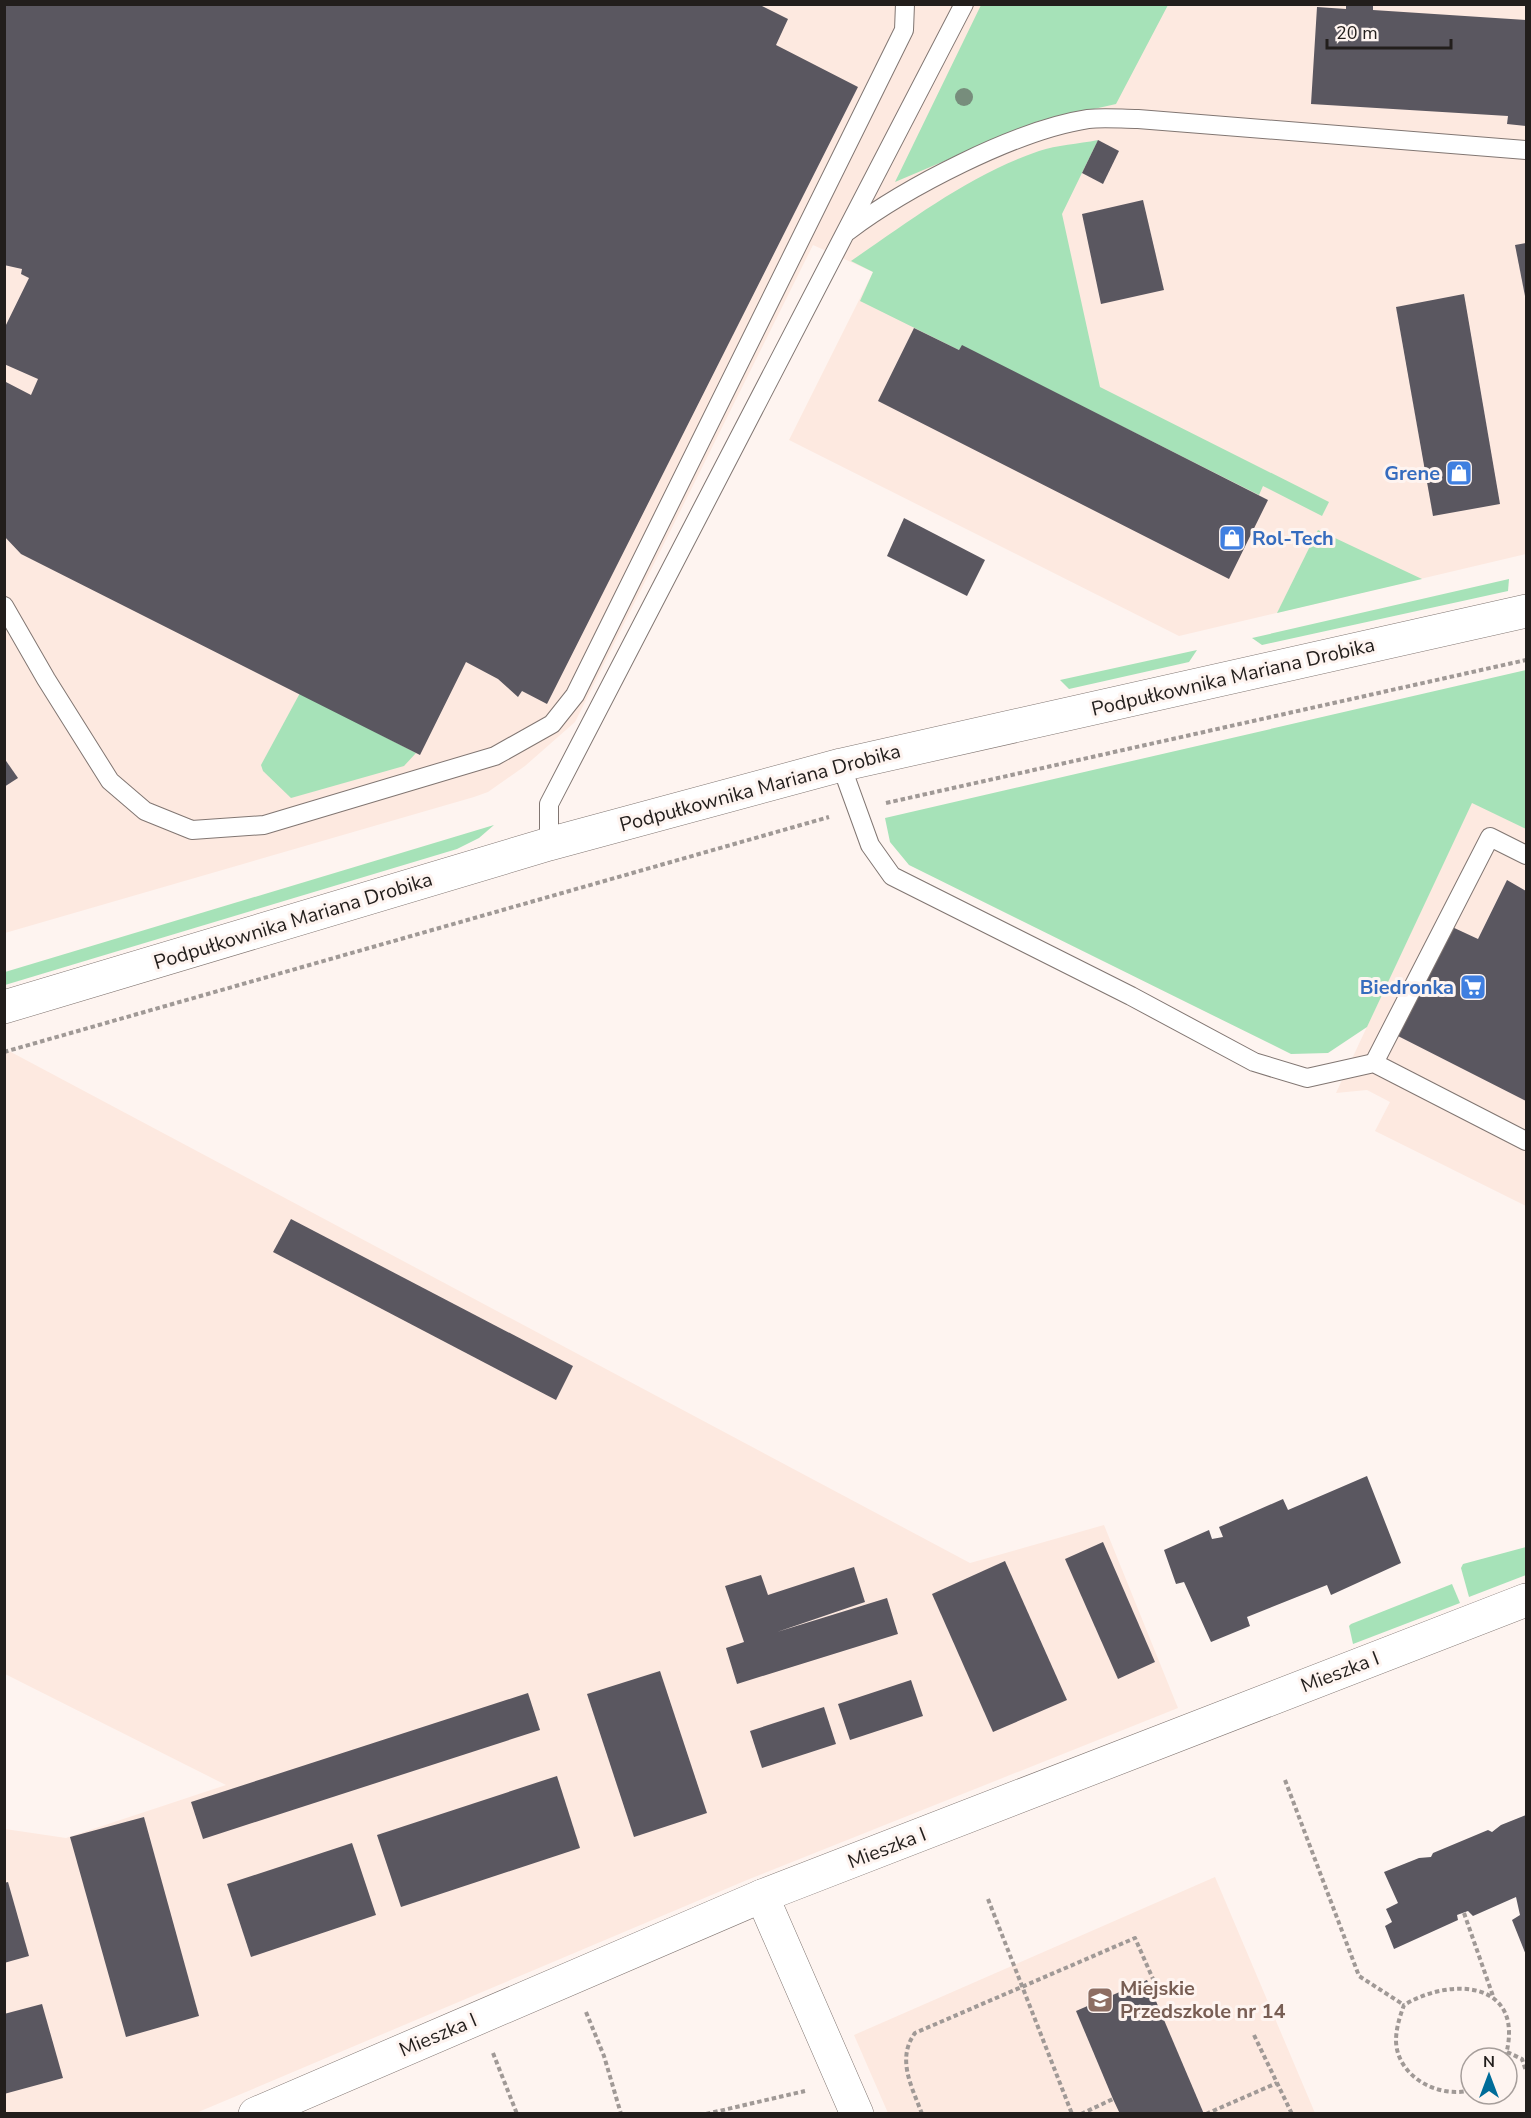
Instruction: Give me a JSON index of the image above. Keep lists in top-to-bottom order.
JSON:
{
  "streets": {
    "street": ["Podpułkownika Mariana Drobika", "Mieszka I"]
  },
  "places": {
    "shop": ["Grene", "Rol-Tech"],
    "supermarket": ["Biedronka"],
    "school or university": ["Miejskie Przedszkole nr 14"]
  },
  "scale_bar": "20 m",
  "north": "top"
}
